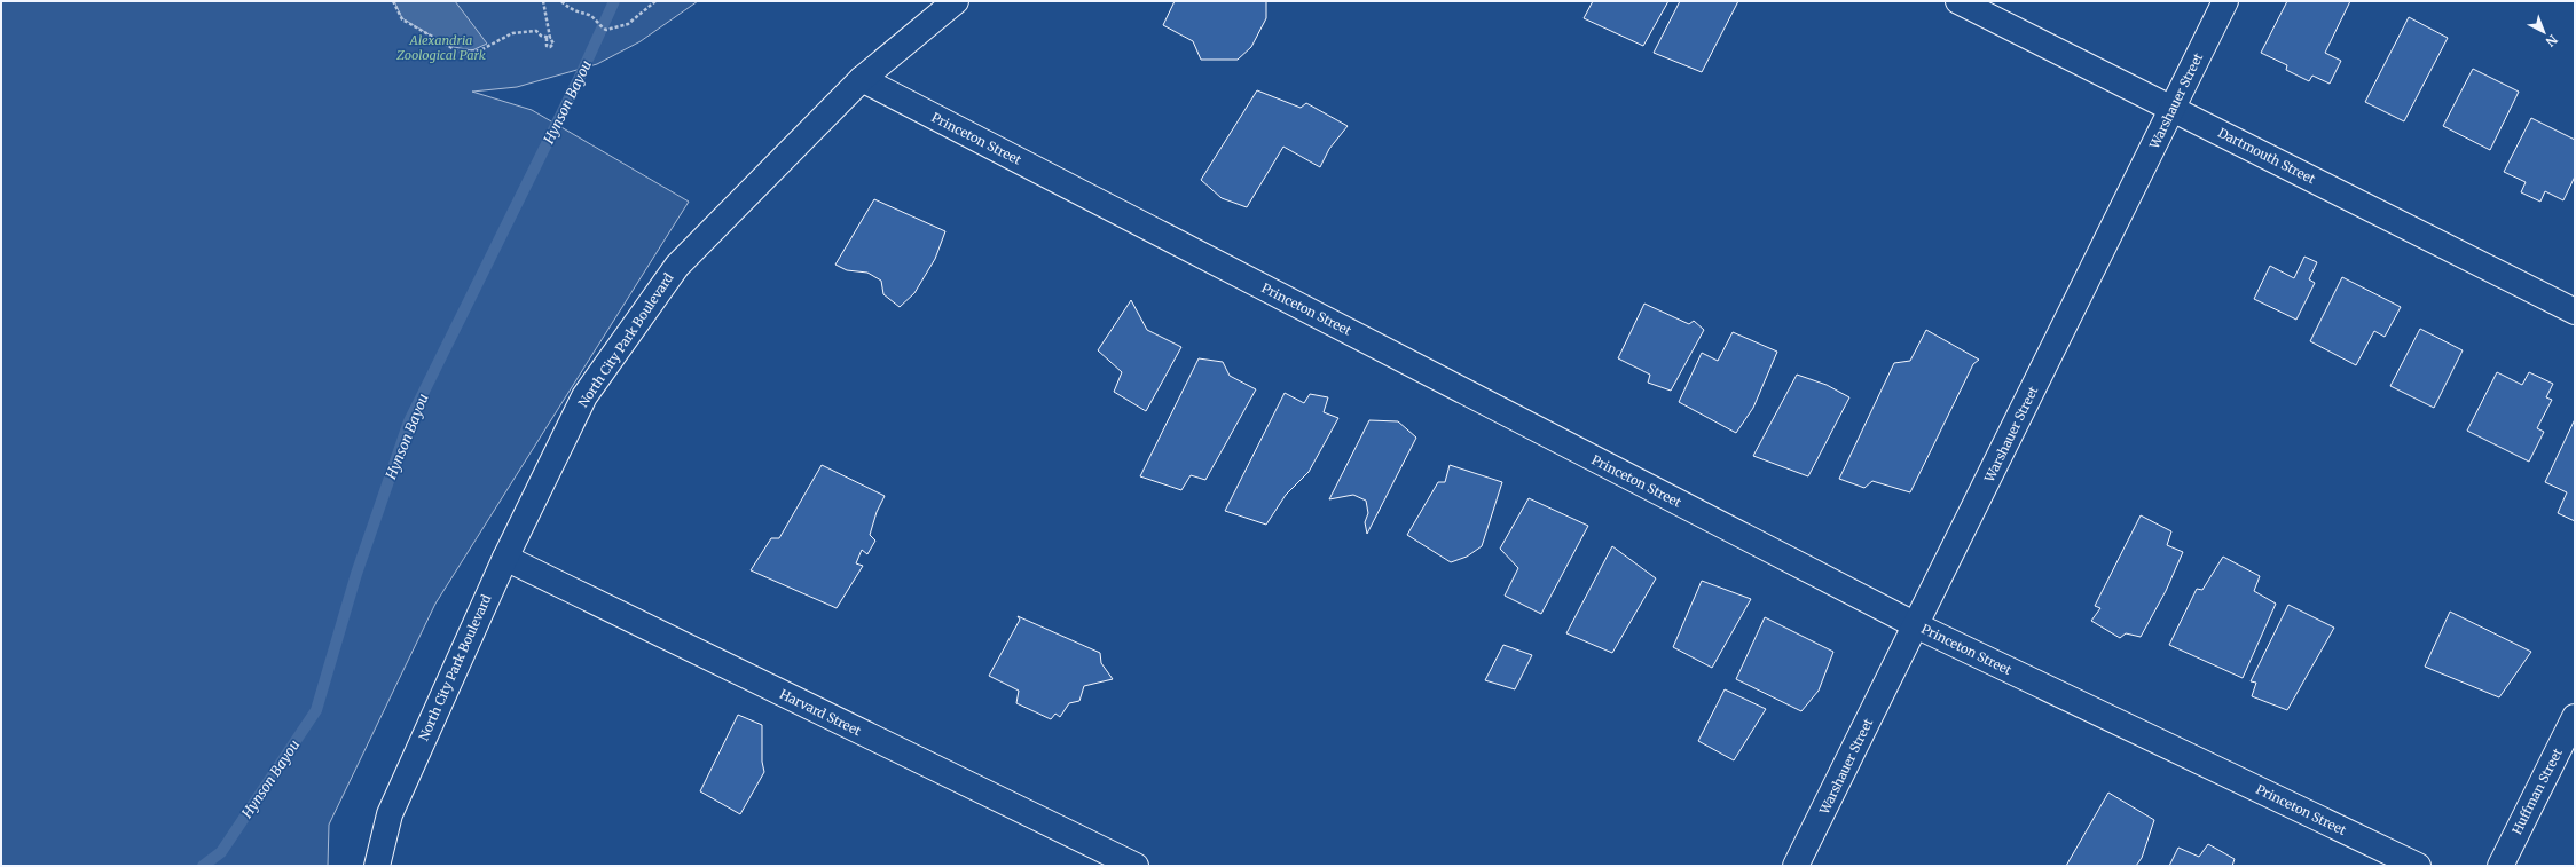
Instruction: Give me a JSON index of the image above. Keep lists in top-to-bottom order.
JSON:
{
  "streets": {
    "street": [
      "Warshauer Street",
      "Princeton Street",
      "Dartmouth Street",
      "North City Park Boulevard",
      "Harvard Street",
      "Huffman Street"
    ]
  },
  "crossings": [
    ["Warshauer Street", "Princeton Street"],
    ["Warshauer Street", "Dartmouth Street"],
    ["Princeton Street", "North City Park Boulevard"],
    ["North City Park Boulevard", "Harvard Street"]
  ],
  "water": ["Hynson Bayou"],
  "parks": ["Alexandria Zoological Park"],
  "north": "bottom right"
}
